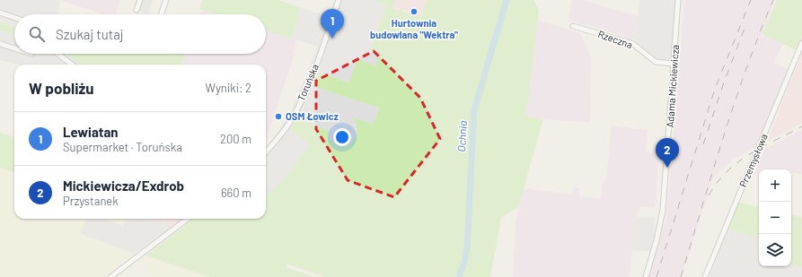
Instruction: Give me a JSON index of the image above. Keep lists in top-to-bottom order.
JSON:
{
  "streets": {
    "street": [
      "Rzeczna",
      "Toruńska",
      "Adama Mickiewicza",
      "Przemysłowa"
    ]
  },
  "crossings": [
    ["Rzeczna", "Adama Mickiewicza"]
  ],
  "water": ["Ochnia"],
  "places": ["Hurtownia budowlana \"Wektra\"", "OSM Łowicz"],
  "page": {
    "pins": ["1", "2"],
    "search": "Szukaj tutaj",
    "heading": ["W pobliżu", "Wyniki: 2"],
    "list": [
      {
        "mark": "1",
        "name": "Lewiatan",
        "note": "Supermarket · Toruńska",
        "value": "200 m"
      },
      {
        "mark": "2",
        "name": "Mickiewicza/Exdrob",
        "note": "Przystanek",
        "value": "660 m"
      }
    ],
    "map_buttons": ["+", "−"]
  }
}
